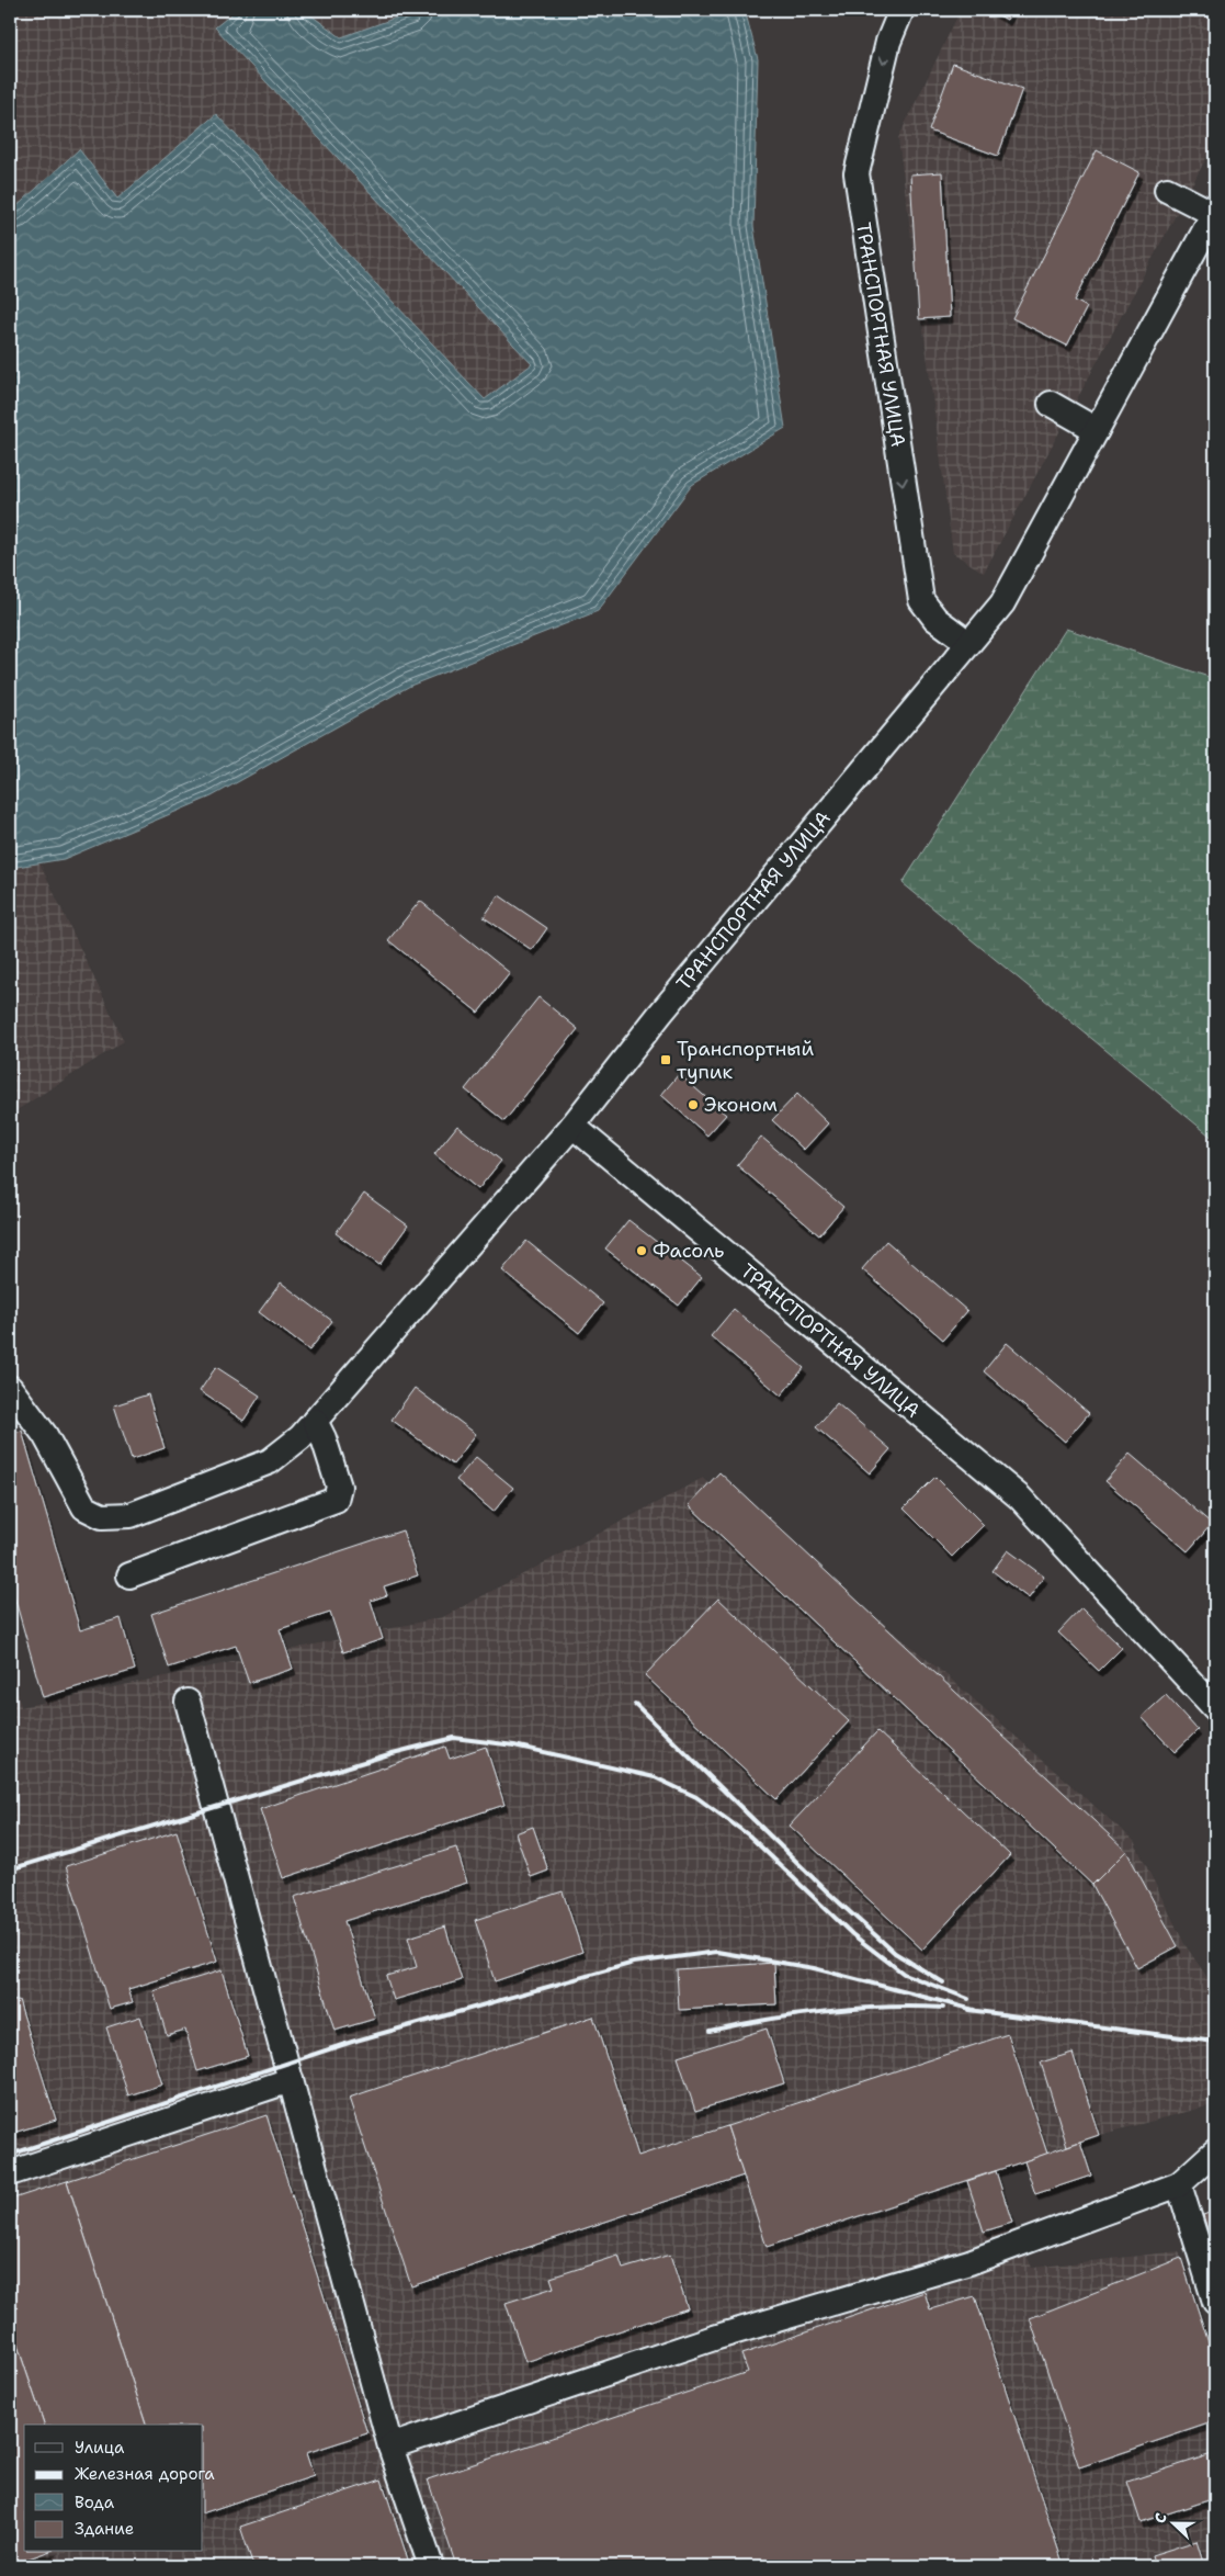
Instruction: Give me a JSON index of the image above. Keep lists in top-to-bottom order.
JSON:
{
  "streets": {
    "street": ["ТРАНСПОРТНАЯ УЛИЦА"]
  },
  "places": {
    "transit": ["Транспортный тупик"],
    "other": ["Эконом", "Фасоль"]
  },
  "legend": [
    "Улица",
    "Железная дорога",
    "Вода",
    "Здание"
  ],
  "north": "left"
}
